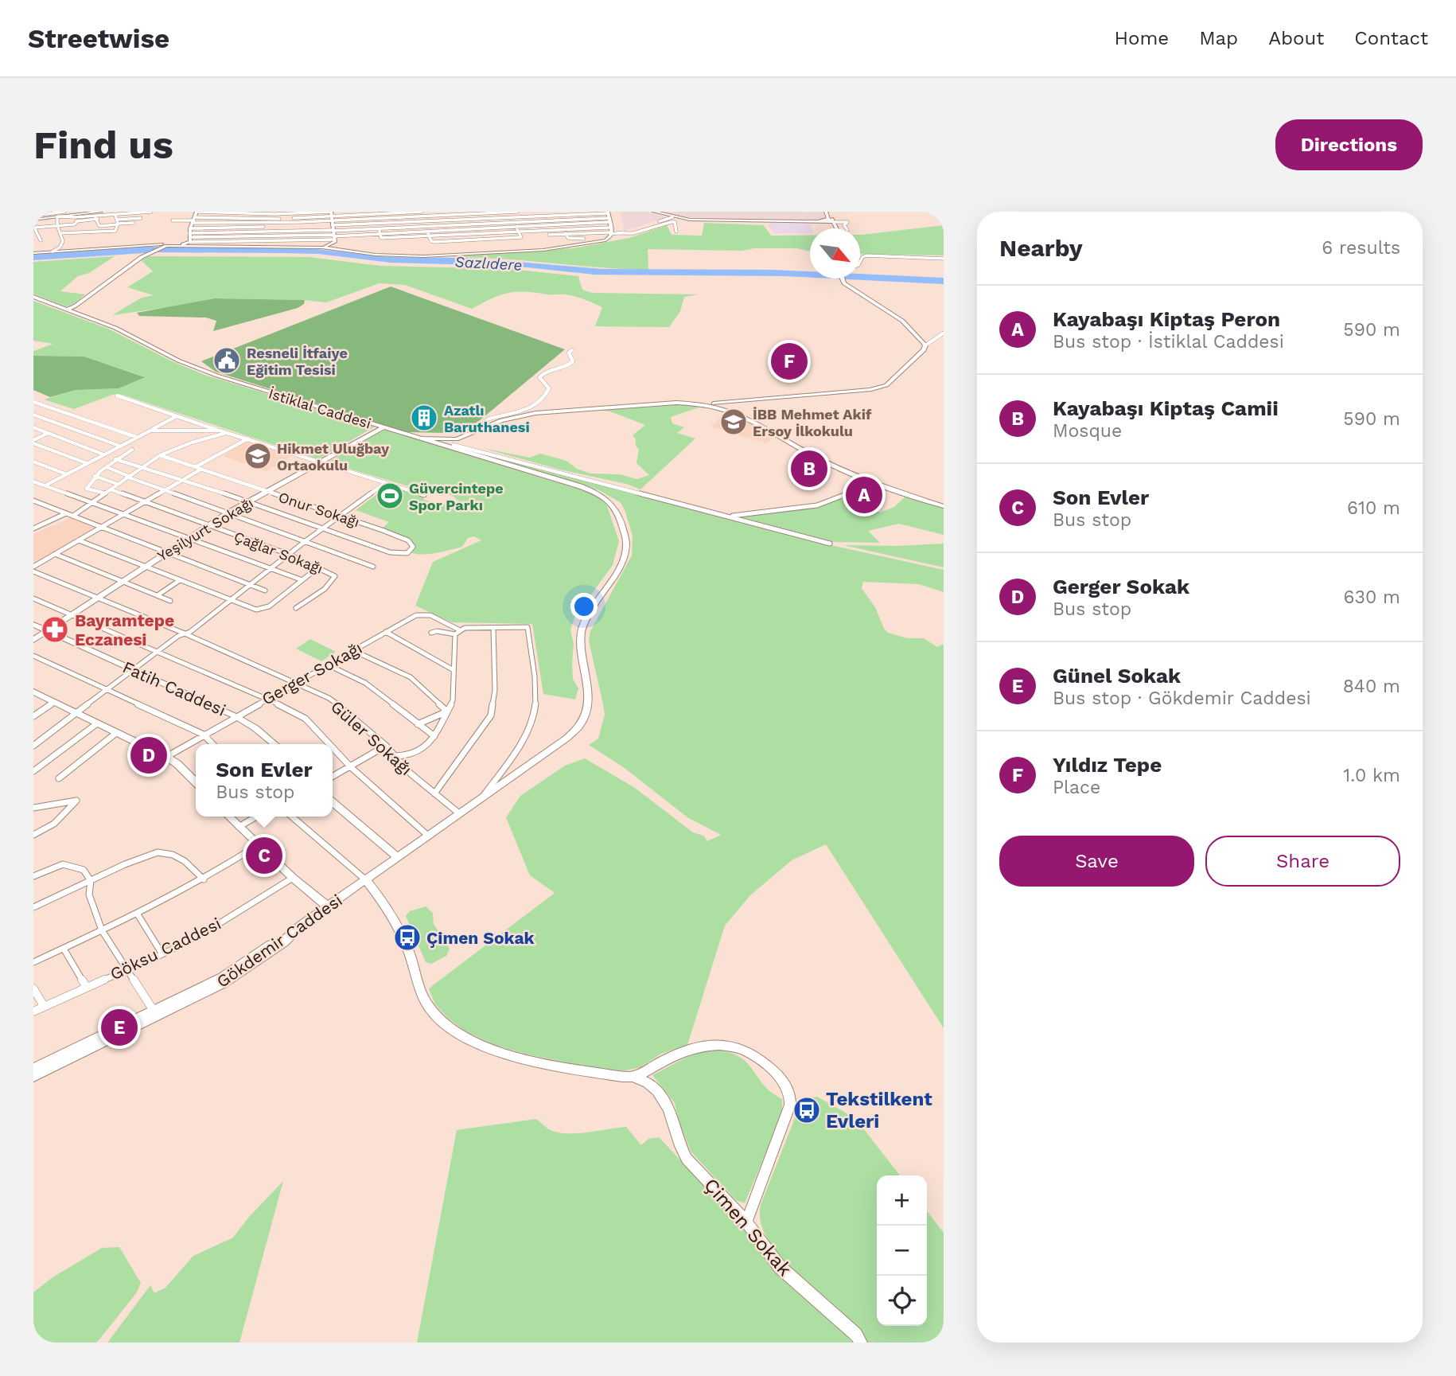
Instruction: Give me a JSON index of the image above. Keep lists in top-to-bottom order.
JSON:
{
  "streets": {
    "main road": [
      "İstiklal Caddesi",
      "Yeşilyurt Sokağı",
      "Fatih Caddesi",
      "Gökdemir Caddesi",
      "Çimen Sokak"
    ],
    "street": [
      "Onur Sokağı",
      "Çağlar Sokağı",
      "Gerger Sokağı",
      "Güler Sokağı",
      "Göksu Caddesi"
    ]
  },
  "crossings": [
    ["İstiklal Caddesi", "Yeşilyurt Sokağı"],
    ["İstiklal Caddesi", "Gökdemir Caddesi"],
    ["Onur Sokağı", "Yeşilyurt Sokağı"],
    ["Yeşilyurt Sokağı", "Çağlar Sokağı"],
    ["Yeşilyurt Sokağı", "Fatih Caddesi"],
    ["Yeşilyurt Sokağı", "Güler Sokağı"],
    ["Gerger Sokağı", "Fatih Caddesi"],
    ["Gerger Sokağı", "Güler Sokağı"],
    ["Gerger Sokağı", "Gökdemir Caddesi"],
    ["Güler Sokağı", "Gökdemir Caddesi"],
    ["Gökdemir Caddesi", "Çimen Sokak"]
  ],
  "water": ["Sazlıdere"],
  "places": {
    "public building": ["Resneli İtfaiye Eğitim Tesisi"],
    "building": ["Azatlı Baruthanesi"],
    "school or university": ["İBB Mehmet Akif Ersoy İlkokulu", "Hikmet Uluğbay Ortaokulu"],
    "sports": ["Güvercintepe Spor Parkı"],
    "pharmacy": ["Bayramtepe Eczanesi"],
    "bus stop": ["Çimen Sokak", "Tekstilkent Evleri"]
  },
  "north": "bottom right",
  "page": {
    "header": "Streetwise",
    "nav": [
      "Home",
      "Map",
      "About",
      "Contact"
    ],
    "buttons": [
      "Directions",
      ["Save", "Share"]
    ],
    "title": "Find us",
    "heading": ["Nearby", "6 results"],
    "list": [
      {
        "mark": "A",
        "name": "Kayabaşı Kiptaş Peron",
        "note": "Bus stop · İstiklal Caddesi",
        "value": "590 m"
      },
      {
        "mark": "B",
        "name": "Kayabaşı Kiptaş Camii",
        "note": "Mosque",
        "value": "590 m"
      },
      {
        "mark": "C",
        "name": "Son Evler",
        "note": "Bus stop",
        "value": "610 m"
      },
      {
        "mark": "D",
        "name": "Gerger Sokak",
        "note": "Bus stop",
        "value": "630 m"
      },
      {
        "mark": "E",
        "name": "Günel Sokak",
        "note": "Bus stop · Gökdemir Caddesi",
        "value": "840 m"
      },
      {
        "mark": "F",
        "name": "Yıldız Tepe",
        "note": "Place",
        "value": "1.0 km"
      }
    ],
    "pins": [
      "F",
      "B",
      "A",
      "D",
      "C",
      "E"
    ],
    "popup": ["Son Evler", "Bus stop"],
    "map_buttons": ["+", "−"]
  }
}
